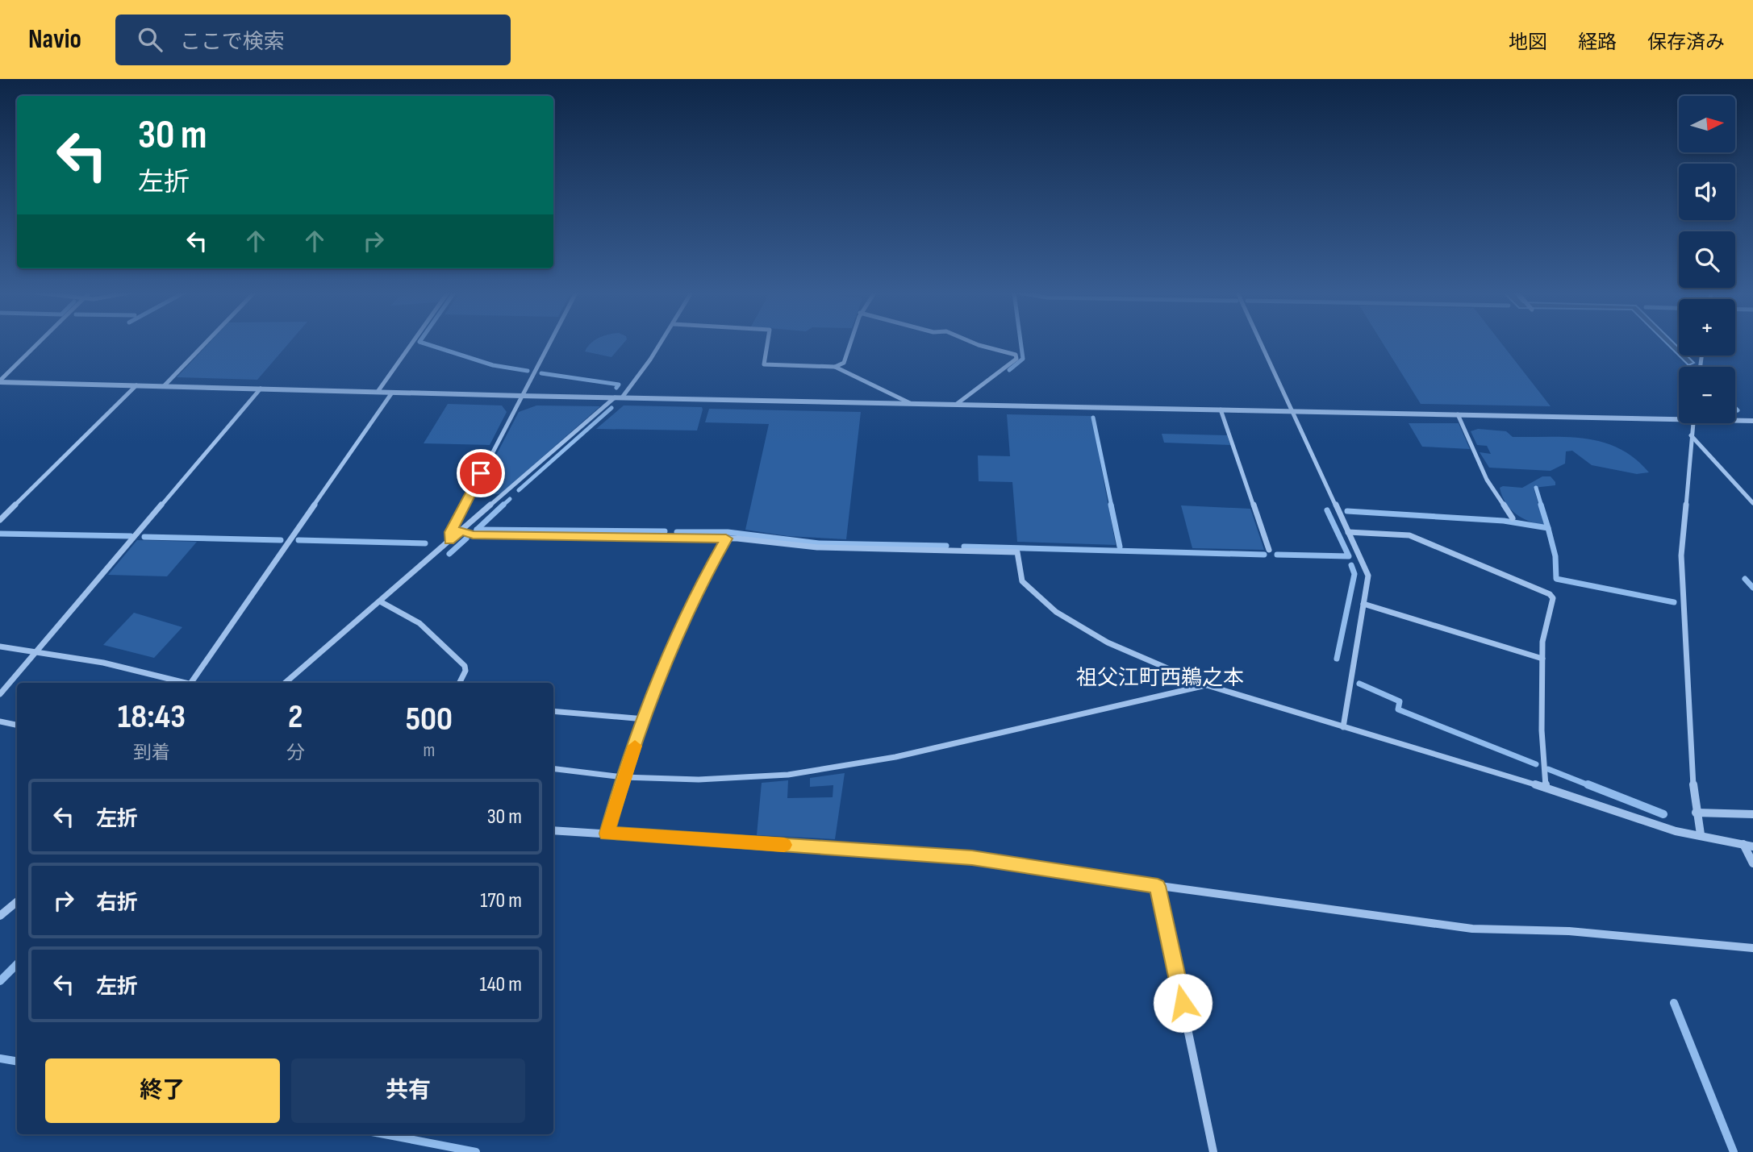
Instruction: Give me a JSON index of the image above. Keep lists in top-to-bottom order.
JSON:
{
  "districts": ["祖父江町西鵜之本"],
  "north": "right",
  "page": {
    "header": "Navio",
    "search": "ここで検索",
    "nav": ["地図", "経路", "保存済み"],
    "map_buttons": ["+", "−"],
    "turn": ["30 m", "左折"],
    "eta": [
      "18:43",
      "到着",
      "2",
      "分",
      "500",
      "m"
    ],
    "list": [
      {
        "name": "左折",
        "value": "30 m"
      },
      {
        "name": "右折",
        "value": "170 m"
      },
      {
        "name": "左折",
        "value": "140 m"
      }
    ],
    "buttons": ["終了", "共有"]
  }
}
